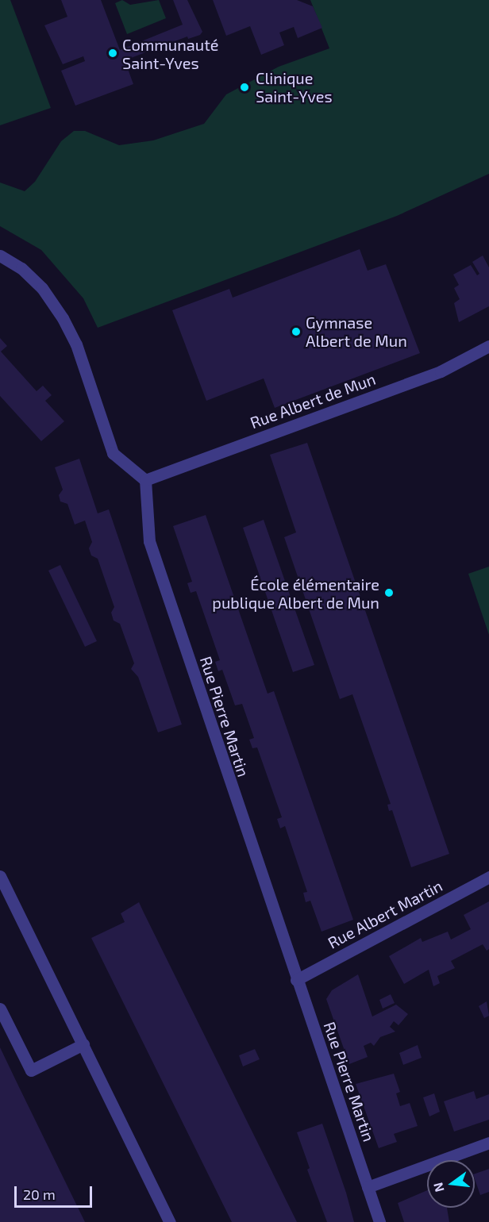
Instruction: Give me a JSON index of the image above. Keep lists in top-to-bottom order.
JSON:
{
  "streets": {
    "street": ["Rue Albert de Mun", "Rue Pierre Martin", "Rue Albert Martin"]
  },
  "crossings": [
    ["Rue Albert de Mun", "Rue Pierre Martin"],
    ["Rue Pierre Martin", "Rue Albert Martin"]
  ],
  "places": [
    "Communauté Saint-Yves",
    "Clinique Saint-Yves",
    "Gymnase Albert de Mun",
    "École élémentaire publique Albert de Mun"
  ],
  "scale_bar": "20 m",
  "north": "left"
}
